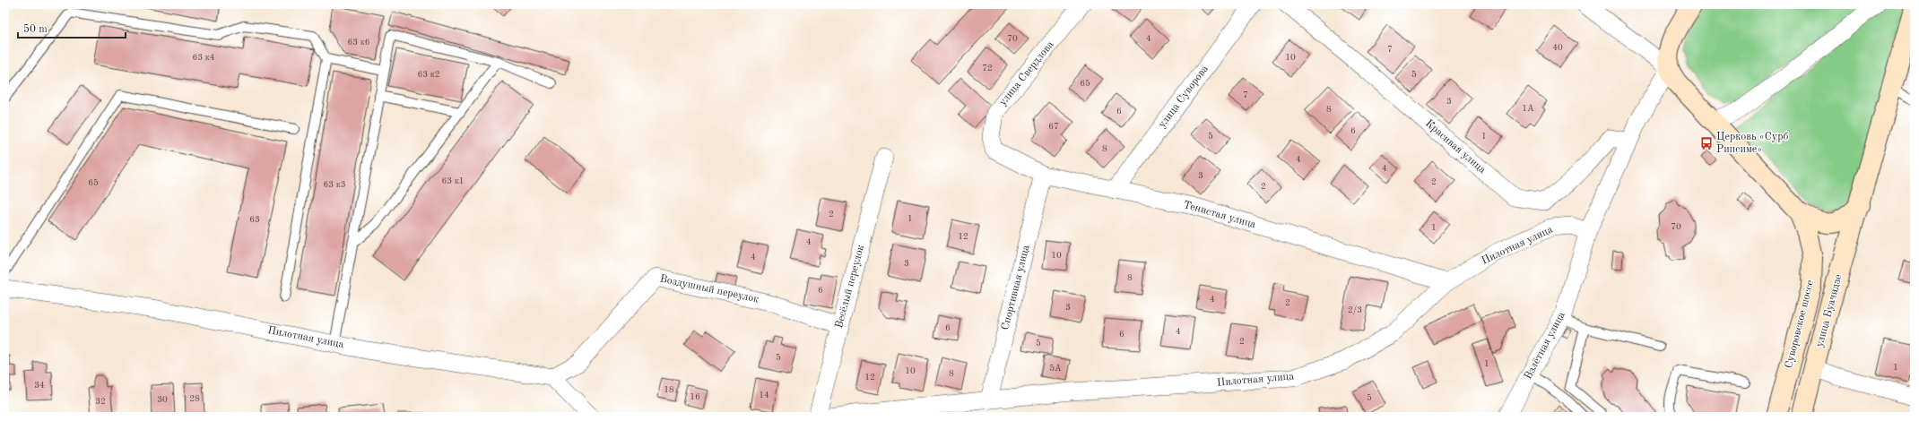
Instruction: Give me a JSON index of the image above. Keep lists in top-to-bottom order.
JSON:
{
  "streets": {
    "main road": ["улица Буачидзе", "Суворовское шоссе"],
    "street": [
      "улица Свердлова",
      "улица Суворова",
      "Красивая улица",
      "Тенистая улица",
      "Пилотная улица",
      "Весёлый переулок",
      "Спортивная улица",
      "Воздушный переулок",
      "Взлётная улица"
    ]
  },
  "crossings": [
    ["улица Свердлова", "Тенистая улица"],
    ["улица Суворова", "Тенистая улица"],
    ["Тенистая улица", "Пилотная улица"],
    ["Тенистая улица", "Спортивная улица"],
    ["Пилотная улица", "Спортивная улица"],
    ["Пилотная улица", "Воздушный переулок"],
    ["Пилотная улица", "Взлётная улица"],
    ["Весёлый переулок", "Воздушный переулок"],
    ["улица Буачидзе", "Суворовское шоссе"]
  ],
  "places": {
    "bus stop": ["Церковь «Сурб Рипсиме»"]
  },
  "house_numbers": [
    "70",
    "4",
    "63 к6",
    "40",
    "7",
    "63 к4",
    "10",
    "72",
    "63 к2",
    "5",
    "65",
    "7",
    "3",
    "1А",
    "8",
    "6",
    "67",
    "6",
    "5",
    "1",
    "8",
    "4",
    "4",
    "3",
    "63 к1",
    "2",
    "65",
    "63 к3",
    "2",
    "2",
    "1",
    "63",
    "70",
    "1",
    "12",
    "4",
    "10",
    "4",
    "3",
    "8",
    "6",
    "4",
    "2",
    "3",
    "2/3",
    "6",
    "4",
    "6",
    "2",
    "5",
    "5",
    "1",
    "1",
    "5А",
    "10",
    "8",
    "12",
    "34",
    "18",
    "14",
    "16",
    "5",
    "28",
    "30",
    "32"
  ],
  "scale_bar": "50 m"
}
